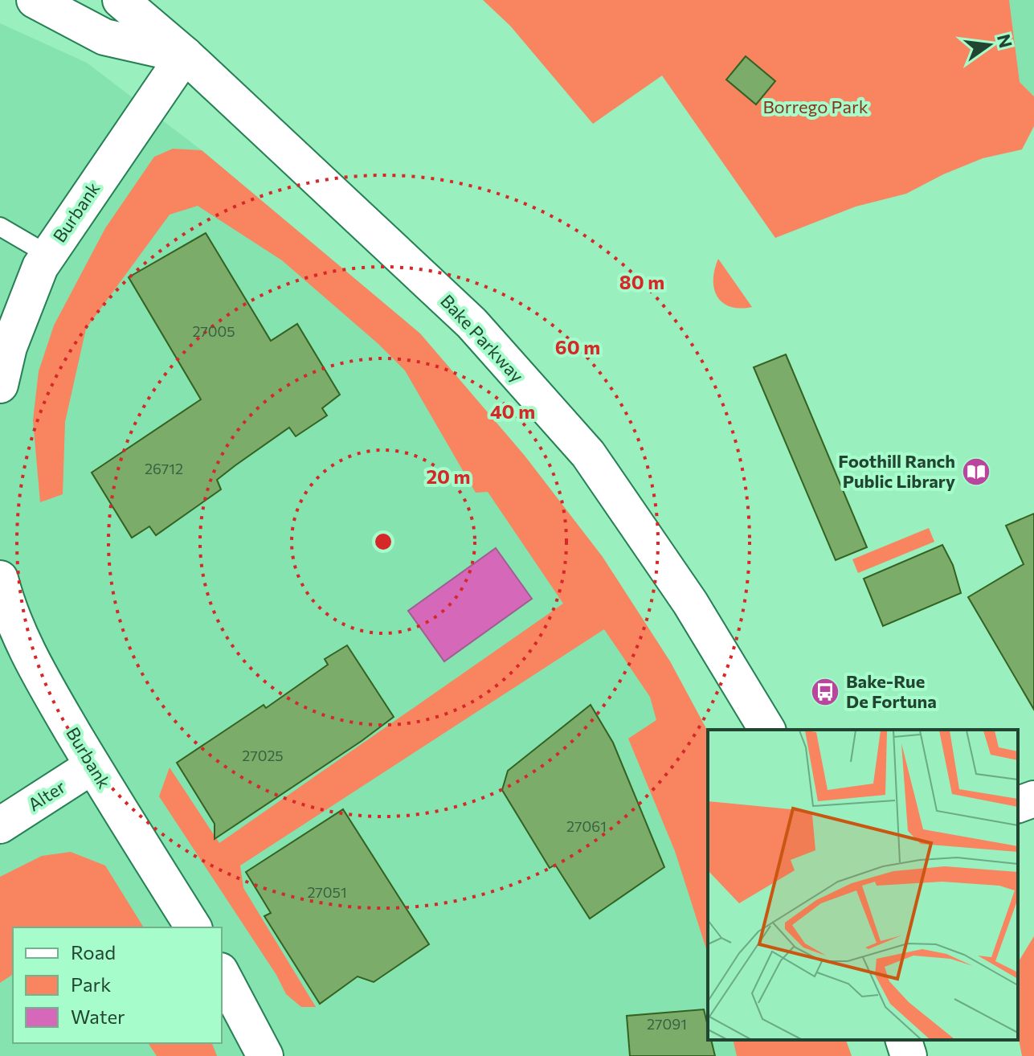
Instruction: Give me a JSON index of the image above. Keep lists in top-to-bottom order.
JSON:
{
  "streets": {
    "main road": ["Burbank", "Bake Parkway", "Alter"]
  },
  "crossings": [
    ["Burbank", "Bake Parkway"],
    ["Burbank", "Alter"]
  ],
  "parks": ["Borrego Park"],
  "places": {
    "library": ["Foothill Ranch Public Library"],
    "bus stop": ["Bake-Rue De Fortuna"]
  },
  "house_numbers": [
    "27005",
    "26712",
    "27025",
    "27061",
    "27051",
    "27091"
  ],
  "legend": ["Road", "Park", "Water"],
  "north": "right",
  "rings": [
    "80 m",
    "60 m",
    "40 m",
    "20 m"
  ]
}
